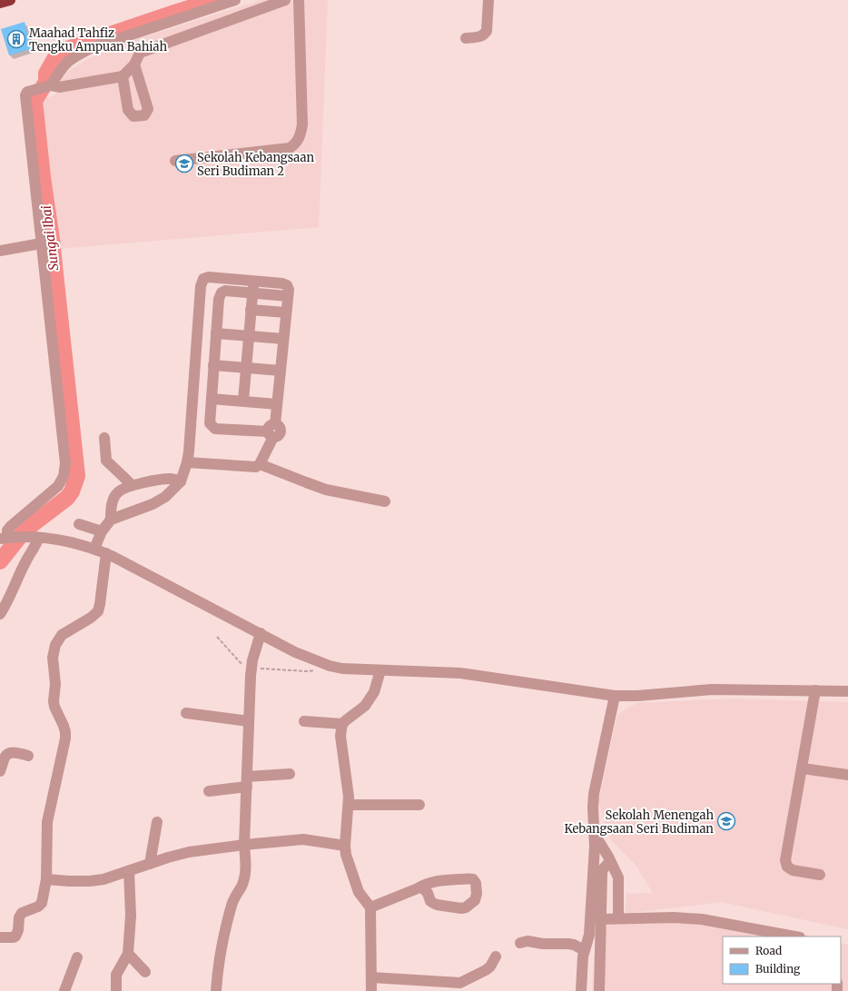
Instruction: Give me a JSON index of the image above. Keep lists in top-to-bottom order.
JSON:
{
  "water": ["Sungai Ibai"],
  "places": {
    "building": ["Maahad Tahfiz Tengku Ampuan Bahiah"],
    "school or university": ["Sekolah Kebangsaan Seri Budiman 2", "Sekolah Menengah Kebangsaan Seri Budiman"]
  },
  "legend": ["Road", "Building"]
}
